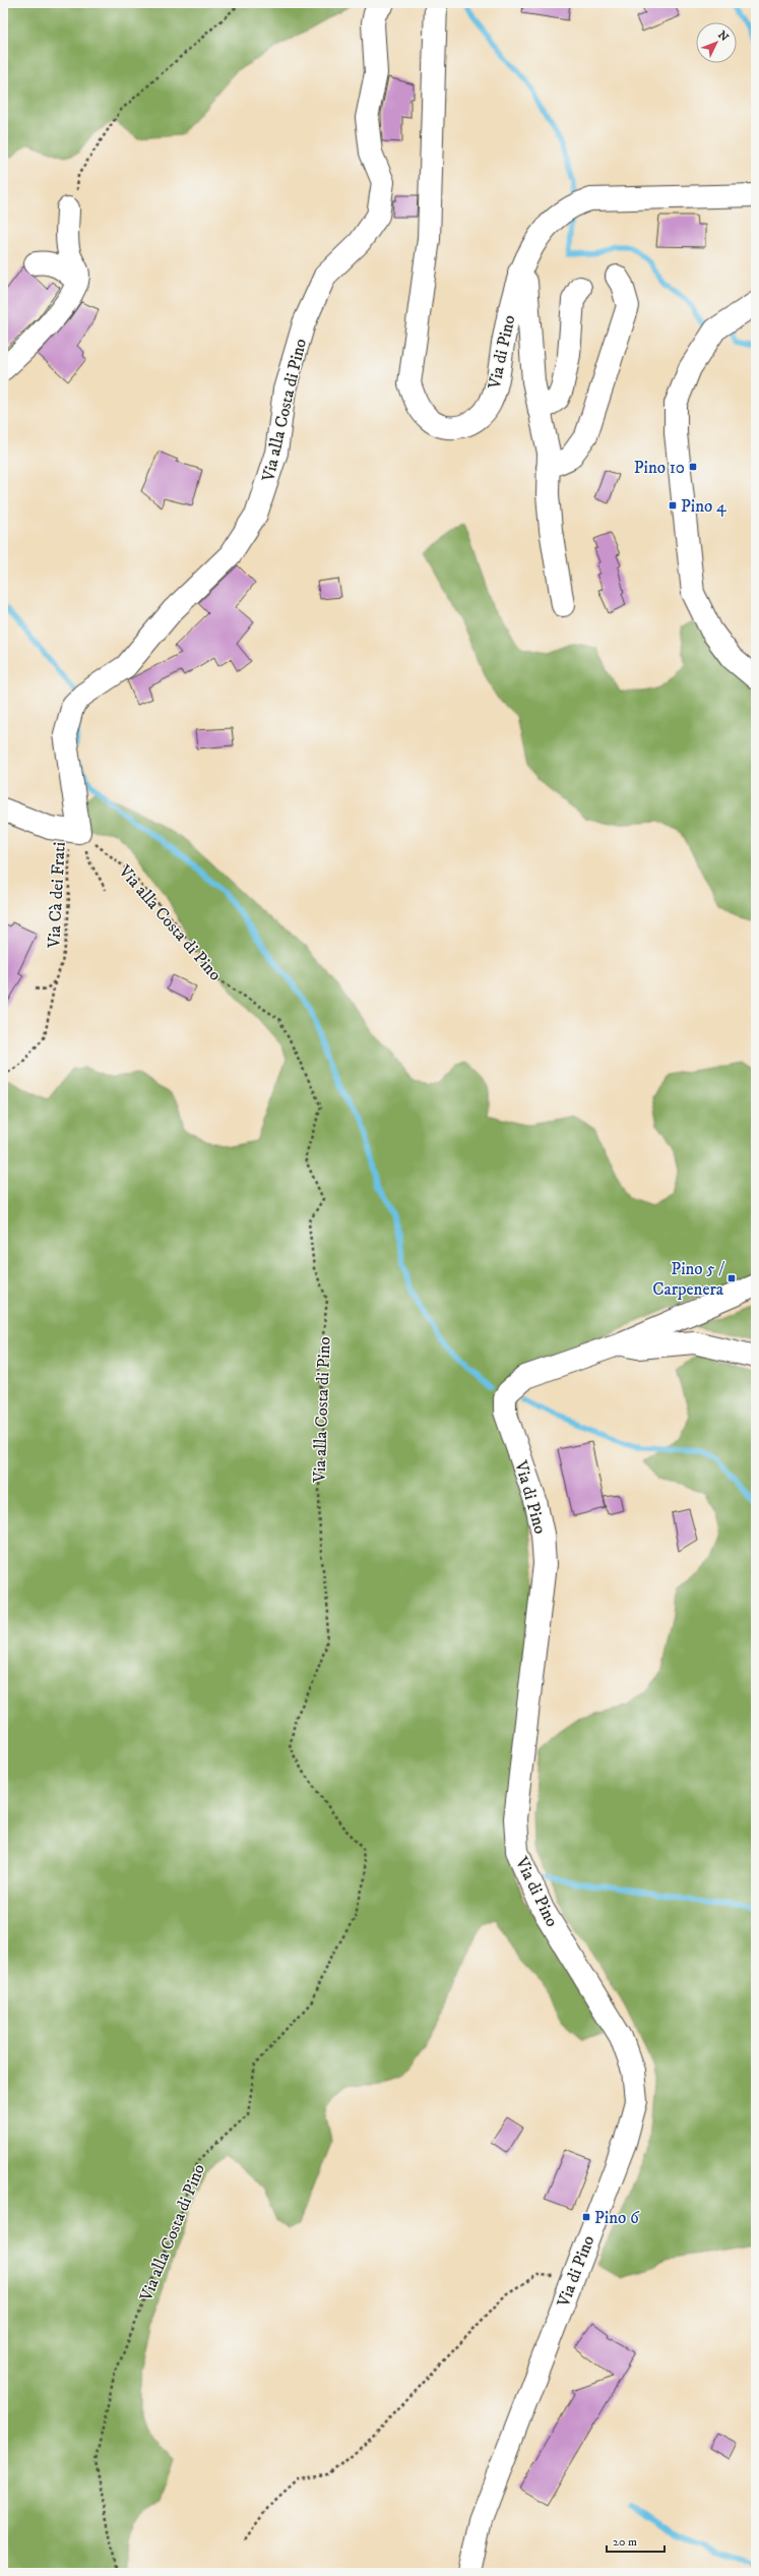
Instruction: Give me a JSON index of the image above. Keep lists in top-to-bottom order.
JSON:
{
  "streets": {
    "street": ["Via di Pino", "Via alla Costa di Pino"],
    "path": ["Via Cà dei Frati"]
  },
  "crossings": [
    ["Via alla Costa di Pino", "Via Cà dei Frati"]
  ],
  "places": {
    "transit": [
      "Pino 10",
      "Pino 4",
      "Pino 5 / Carpenera",
      "Pino 6"
    ]
  },
  "scale_bar": "20 m",
  "north": "top right"
}
